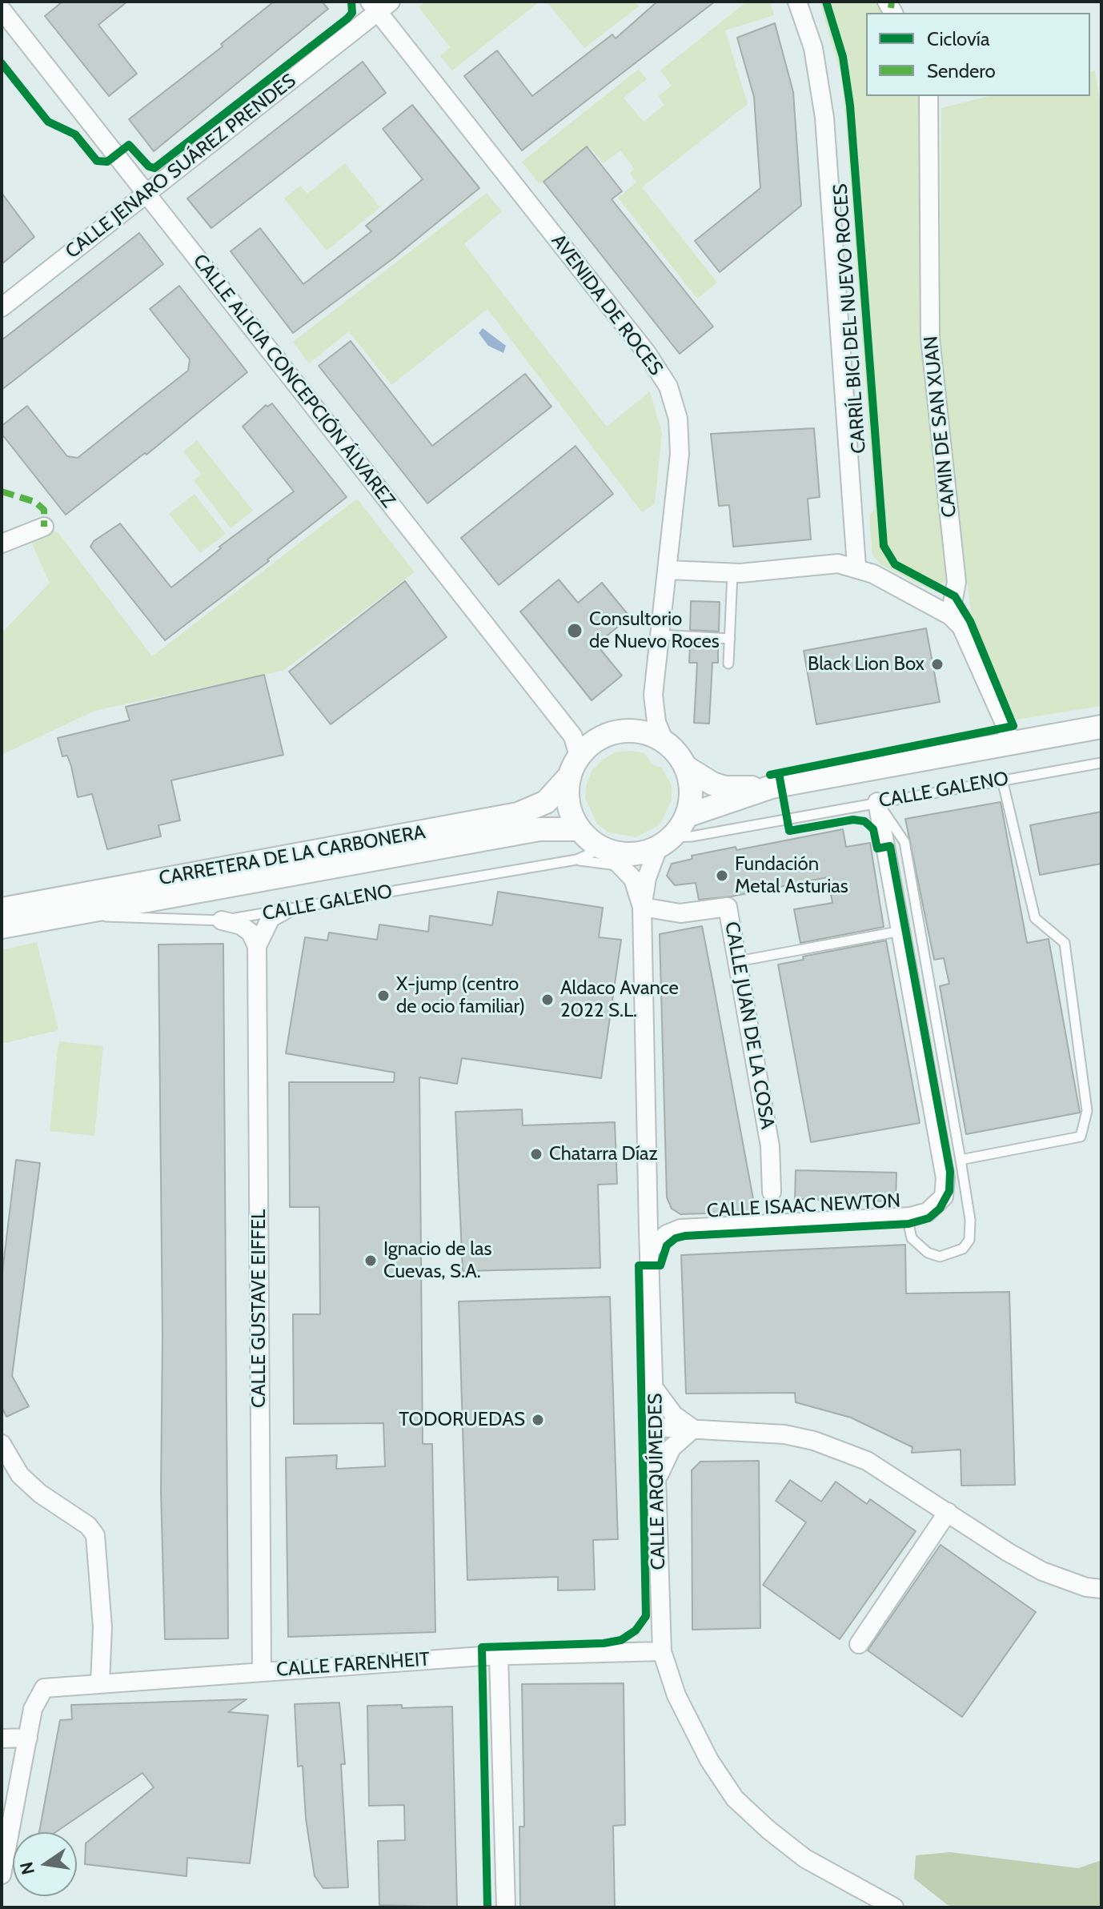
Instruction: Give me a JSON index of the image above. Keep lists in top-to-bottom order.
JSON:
{
  "streets": {
    "street": [
      "CALLE JENARO SUÁREZ PRENDES",
      "AVENIDA DE ROCES",
      "CALLE ALICIA CONCEPCIÓN ÁLVAREZ",
      "CAMIN DE SAN XUAN",
      "CARRETERA DE LA CARBONERA",
      "CALLE JUAN DE LA COSA",
      "CALLE ISAAC NEWTON",
      "CALLE GUSTAVE EIFFEL",
      "CALLE ARQUÍMEDES",
      "CALLE FARENHEIT"
    ],
    "lane": ["CALLE GALENO"],
    "cycle path": ["CARRÍL BICI DEL NUEVO ROCES"]
  },
  "crossings": [
    ["CALLE JENARO SUÁREZ PRENDES", "AVENIDA DE ROCES"],
    ["CALLE JENARO SUÁREZ PRENDES", "CALLE ALICIA CONCEPCIÓN ÁLVAREZ"],
    ["AVENIDA DE ROCES", "CALLE ALICIA CONCEPCIÓN ÁLVAREZ"],
    ["AVENIDA DE ROCES", "CALLE GALENO"],
    ["AVENIDA DE ROCES", "CARRETERA DE LA CARBONERA"],
    ["AVENIDA DE ROCES", "CALLE ARQUÍMEDES"],
    ["CALLE ALICIA CONCEPCIÓN ÁLVAREZ", "CALLE GALENO"],
    ["CALLE ALICIA CONCEPCIÓN ÁLVAREZ", "CARRETERA DE LA CARBONERA"],
    ["CALLE ALICIA CONCEPCIÓN ÁLVAREZ", "CALLE ARQUÍMEDES"],
    ["CALLE GALENO", "CARRETERA DE LA CARBONERA"],
    ["CALLE GALENO", "CALLE ISAAC NEWTON"],
    ["CALLE GALENO", "CALLE GUSTAVE EIFFEL"],
    ["CALLE GALENO", "CALLE ARQUÍMEDES"],
    ["CARRETERA DE LA CARBONERA", "CALLE ARQUÍMEDES"],
    ["CALLE JUAN DE LA COSA", "CALLE ARQUÍMEDES"],
    ["CALLE ISAAC NEWTON", "CALLE ARQUÍMEDES"],
    ["CALLE GUSTAVE EIFFEL", "CALLE FARENHEIT"],
    ["CALLE ARQUÍMEDES", "CALLE FARENHEIT"]
  ],
  "places": [
    "Consultorio de Nuevo Roces",
    "Black Lion Box",
    "Fundación Metal Asturias",
    "X-jump (centro de ocio familiar)",
    "Aldaco Avance 2022 S.L.",
    "Chatarra Díaz",
    "Ignacio de las Cuevas, S.A.",
    "TODORUEDAS"
  ],
  "legend": ["Ciclovía", "Sendero"],
  "north": "left"
}
